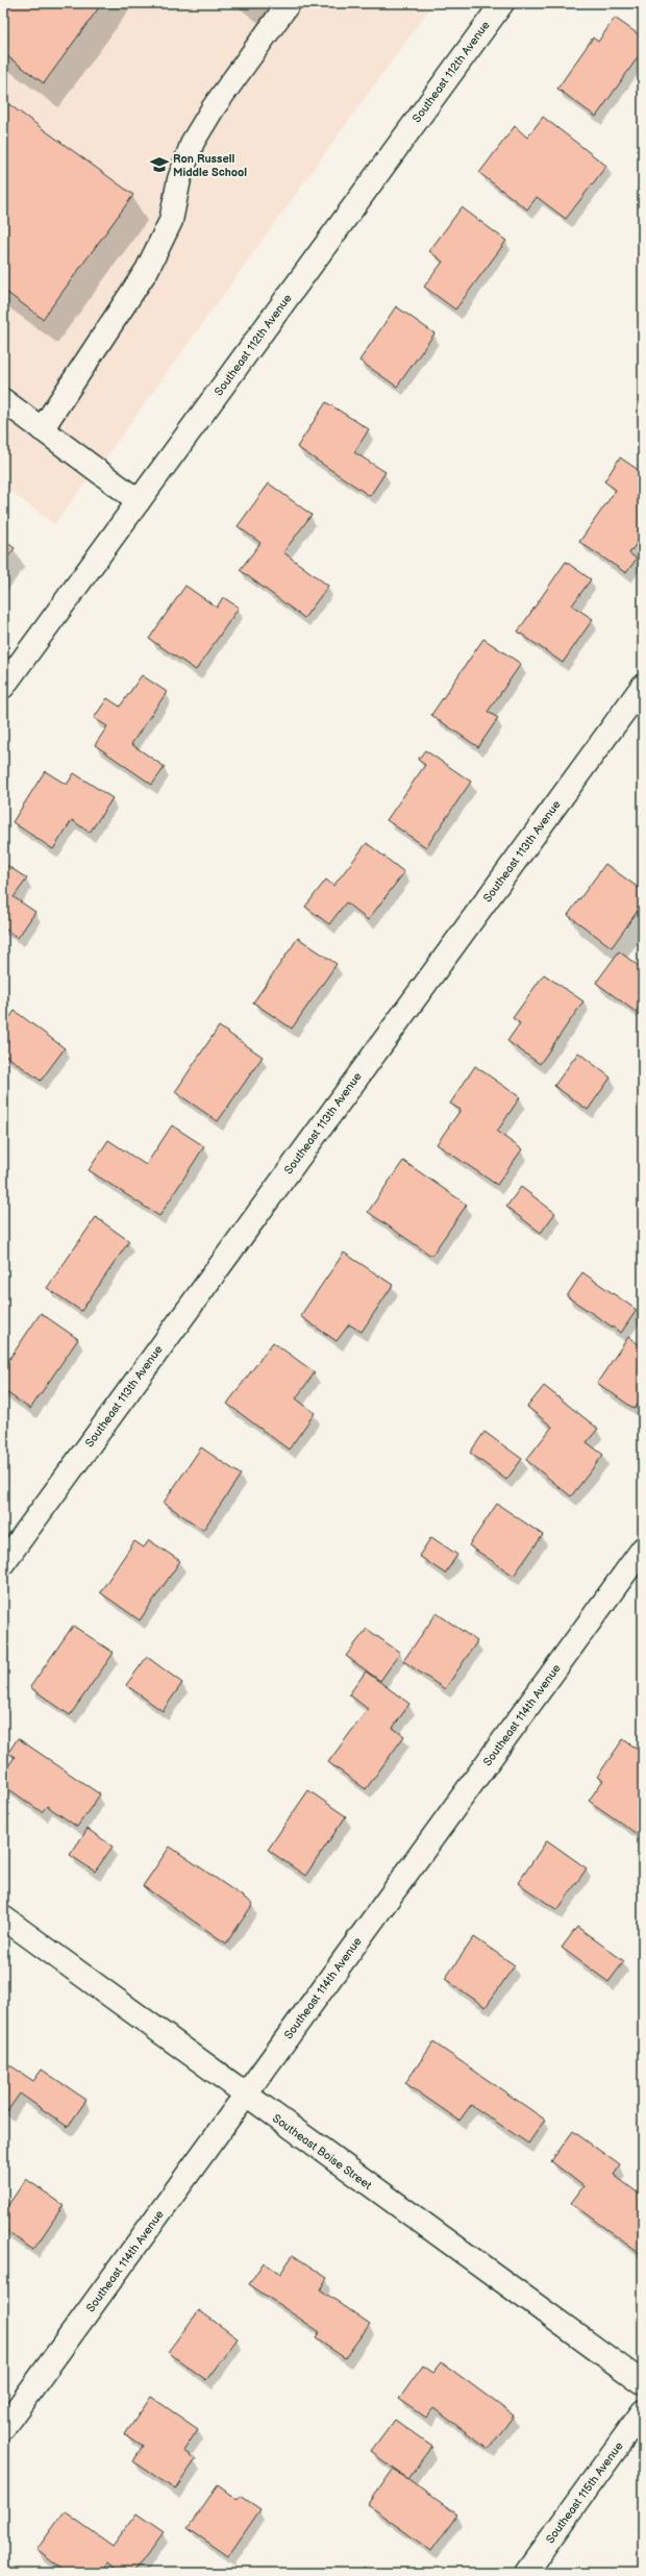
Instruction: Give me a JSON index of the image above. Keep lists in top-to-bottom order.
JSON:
{
  "streets": {
    "street": [
      "Southeast 112th Avenue",
      "Southeast 113th Avenue",
      "Southeast 114th Avenue",
      "Southeast Boise Street",
      "Southeast 115th Avenue"
    ]
  },
  "crossings": [
    ["Southeast 114th Avenue", "Southeast Boise Street"]
  ],
  "places": {
    "school or university": ["Ron Russell Middle School"]
  }
}
